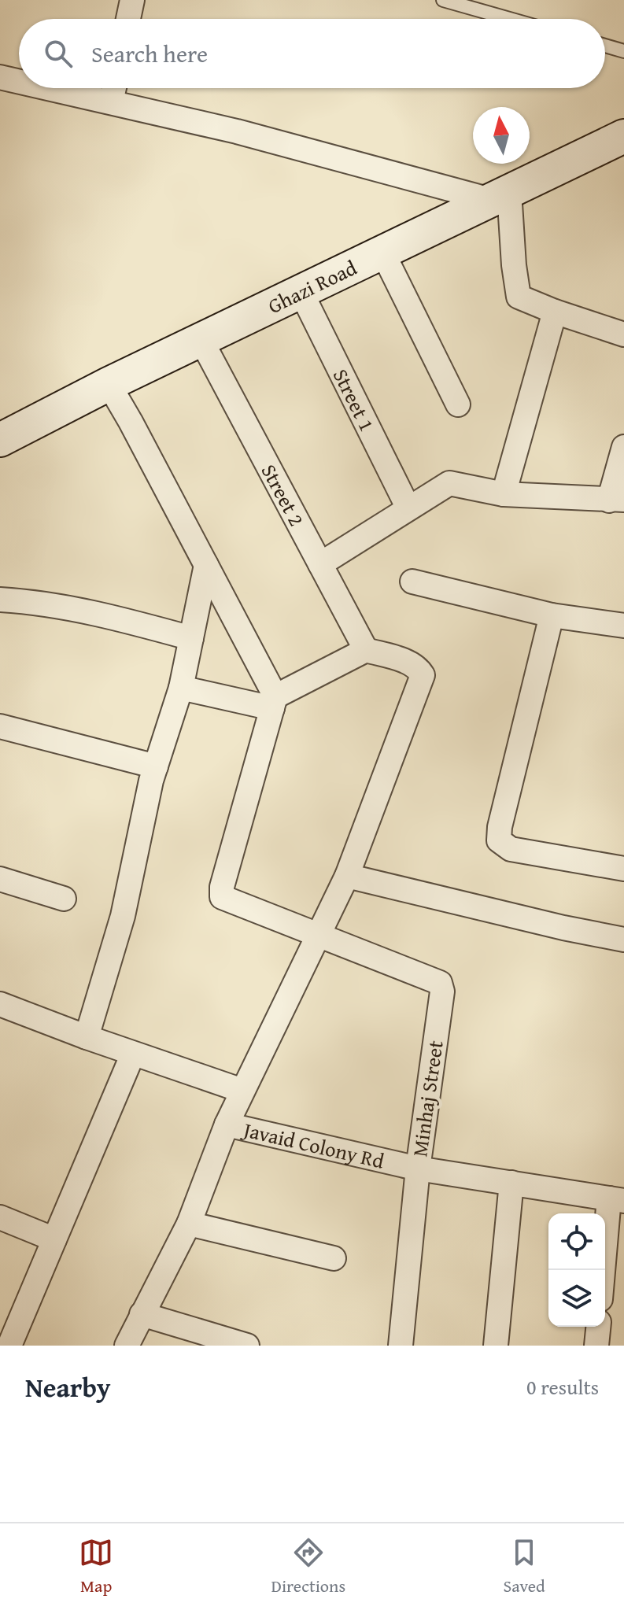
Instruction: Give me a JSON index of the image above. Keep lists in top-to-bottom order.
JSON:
{
  "streets": {
    "main road": ["Ghazi Road"],
    "street": [
      "Street 1",
      "Street 2",
      "Minhaj Street",
      "Javaid Colony Rd"
    ]
  },
  "crossings": [
    ["Ghazi Road", "Street 1"],
    ["Ghazi Road", "Street 2"],
    ["Minhaj Street", "Javaid Colony Rd"]
  ],
  "north": "top",
  "page": {
    "search": "Search here",
    "heading": ["Nearby", "0 results"],
    "nav": ["Map", "Directions", "Saved"]
  }
}
